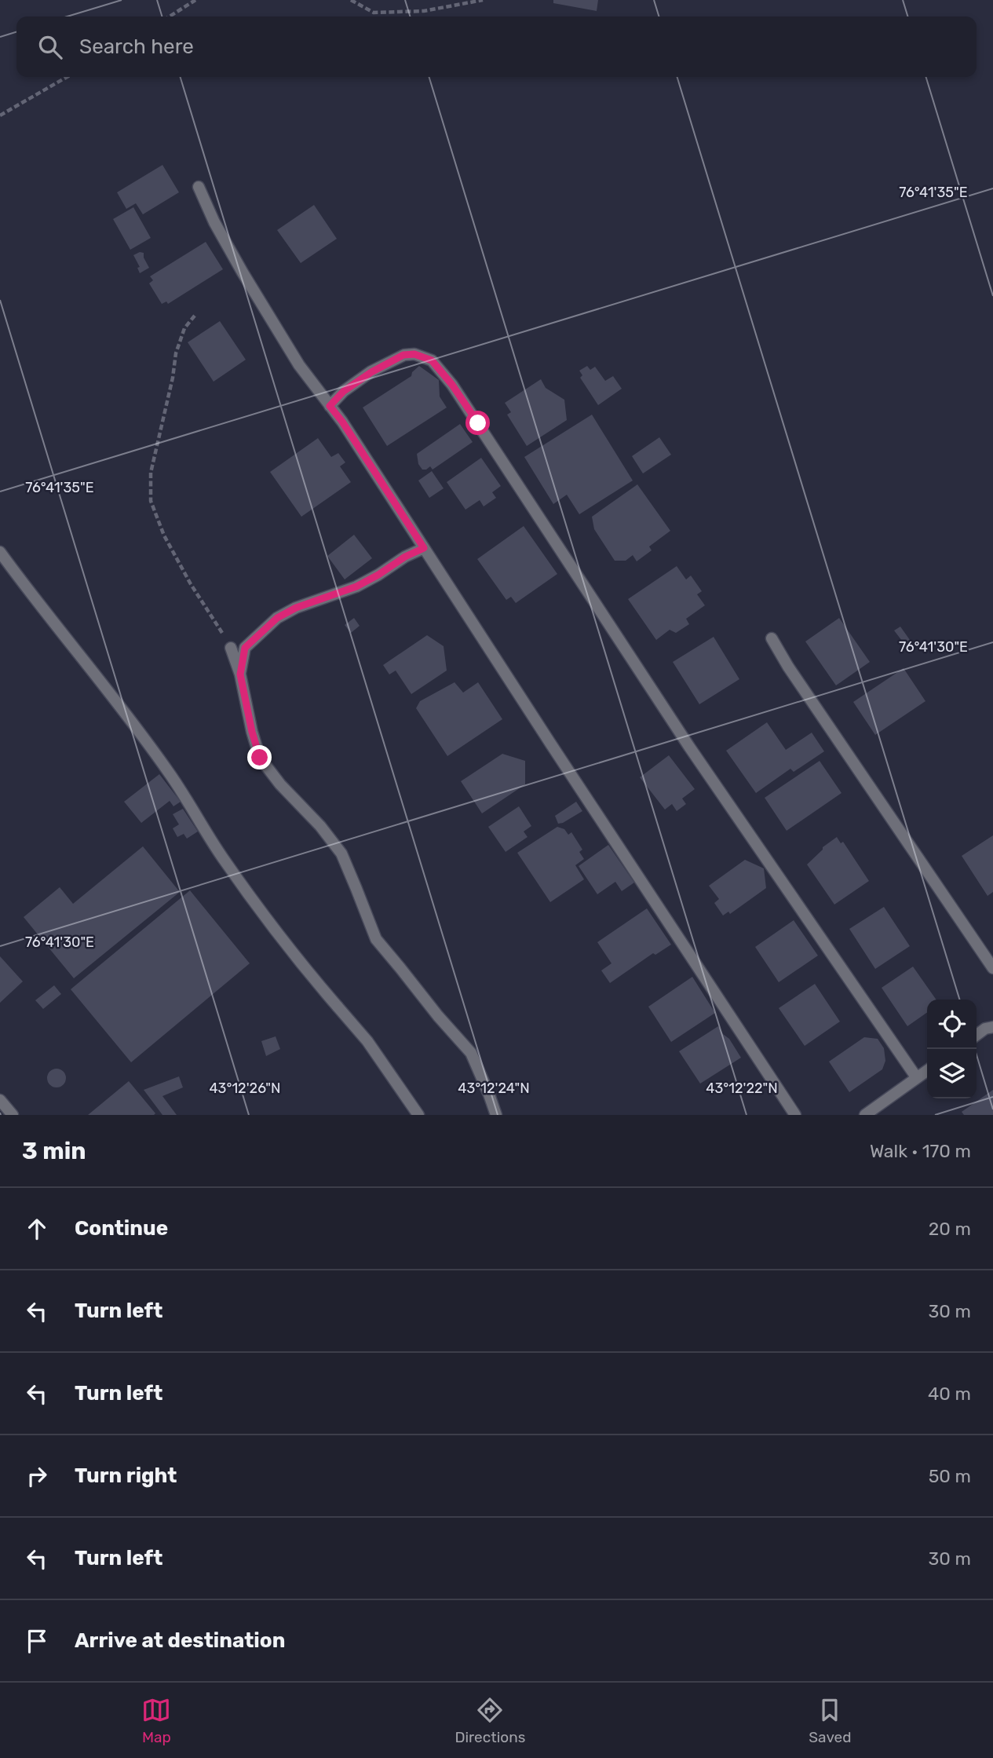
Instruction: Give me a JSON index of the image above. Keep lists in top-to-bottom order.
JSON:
{
  "page": {
    "search": "Search here",
    "heading": ["3 min", "Walk · 170 m"],
    "list": [
      ["Continue", "20 m"],
      ["Turn left", "30 m"],
      ["Turn left", "40 m"],
      ["Turn right", "50 m"],
      ["Turn left", "30 m"],
      "Arrive at destination"
    ],
    "nav": ["Map", "Directions", "Saved"]
  },
  "coordinates": [
    "76°41'35\"E",
    "76°41'30\"E",
    "43°12'26\"N",
    "43°12'24\"N",
    "43°12'22\"N"
  ]
}
